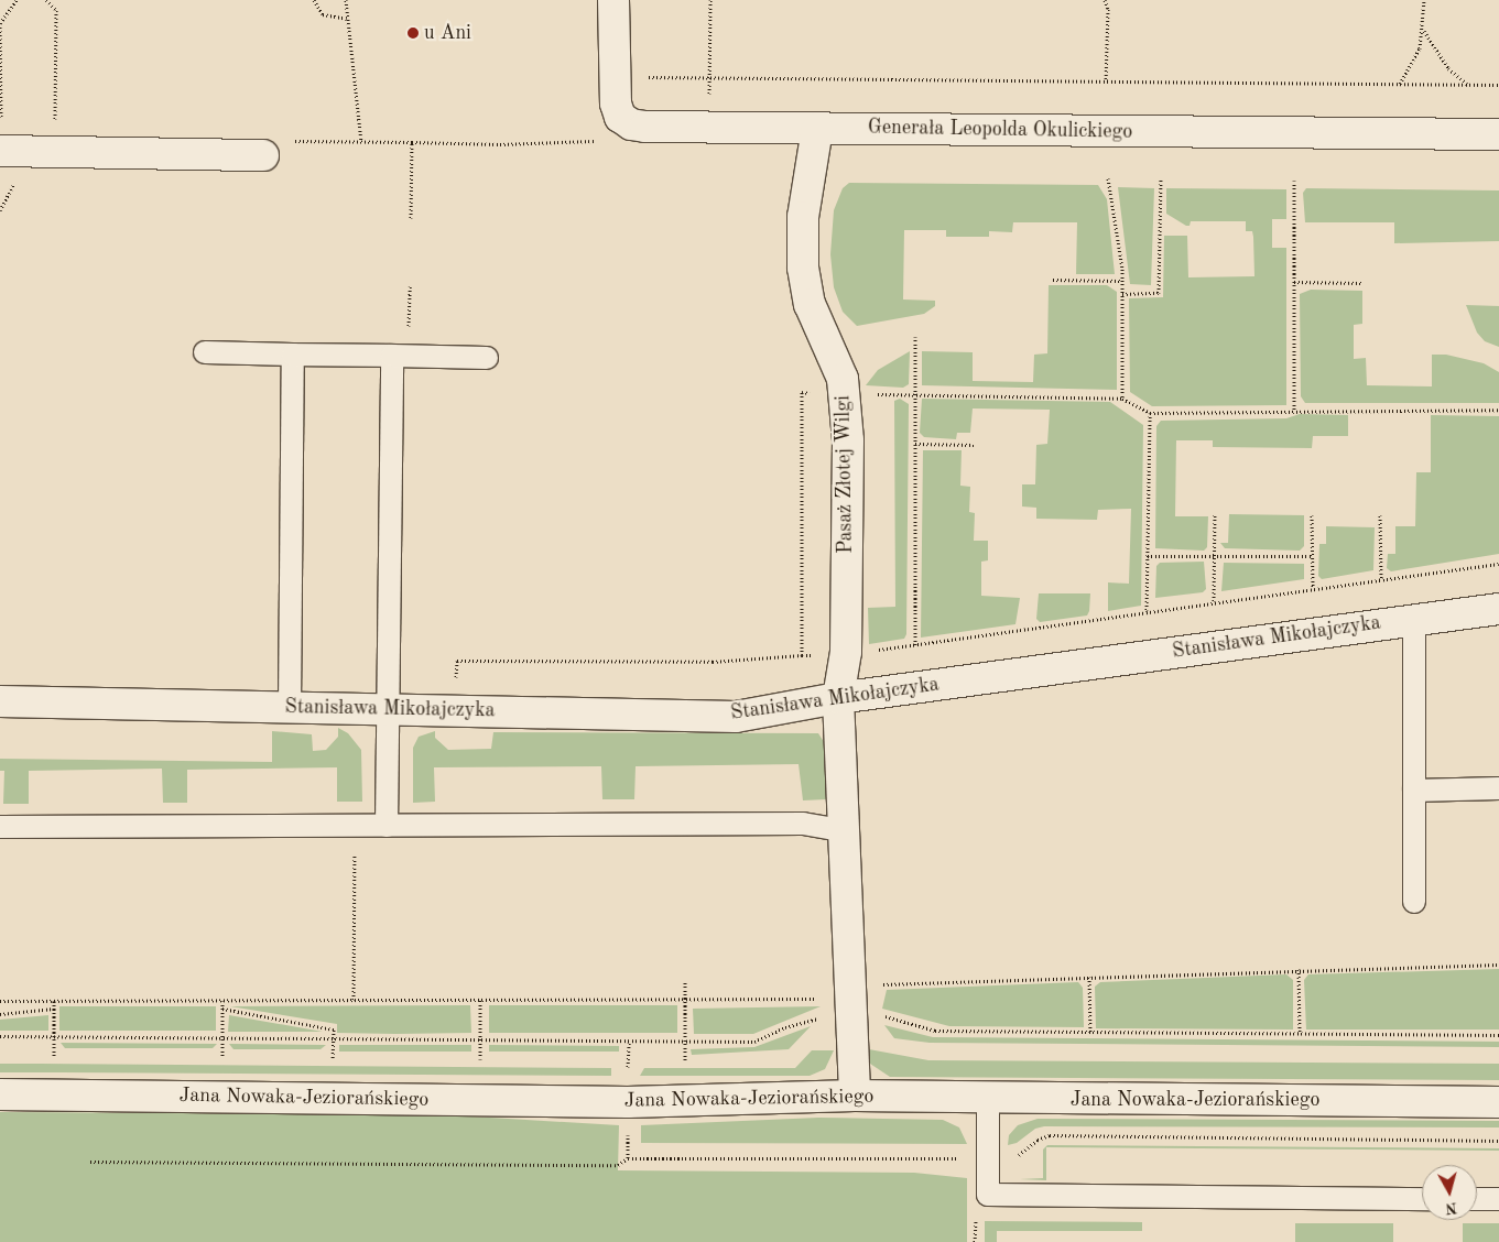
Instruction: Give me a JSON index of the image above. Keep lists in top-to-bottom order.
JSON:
{
  "streets": {
    "street": [
      "Generała Leopolda Okulickiego",
      "Pasaż Złotej Wilgi",
      "Stanisława Mikołajczyka",
      "Jana Nowaka-Jeziorańskiego"
    ]
  },
  "crossings": [
    ["Generała Leopolda Okulickiego", "Pasaż Złotej Wilgi"],
    ["Pasaż Złotej Wilgi", "Stanisława Mikołajczyka"],
    ["Pasaż Złotej Wilgi", "Jana Nowaka-Jeziorańskiego"]
  ],
  "places": ["u Ani"],
  "north": "bottom"
}
